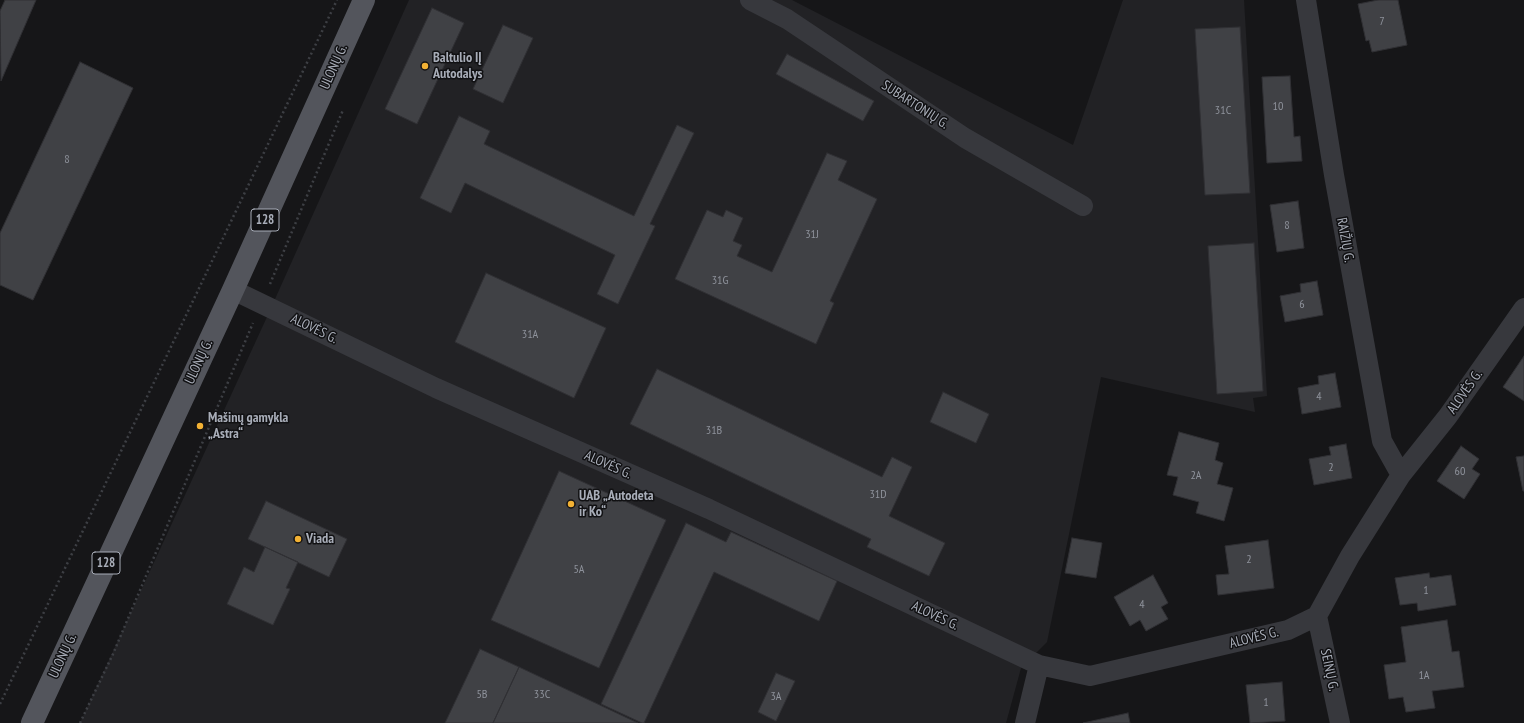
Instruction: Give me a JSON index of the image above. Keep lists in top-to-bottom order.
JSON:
{
  "streets": {
    "main road": ["ULONŲ G.", "128"],
    "street": [
      "SUBARTONIŲ G.",
      "RAIŽIŲ G.",
      "ALOVĖS G.",
      "SEINŲ G."
    ]
  },
  "crossings": [
    ["ULONŲ G.", "ALOVĖS G."],
    ["RAIŽIŲ G.", "ALOVĖS G."],
    ["ALOVĖS G.", "SEINŲ G."]
  ],
  "places": [
    "Baltulio IĮ Autodalys",
    "Mašinų gamykla „Astra“",
    "UAB „Autodeta ir Ko“",
    "Viada"
  ],
  "house_numbers": [
    "7",
    "10",
    "31C",
    "8",
    "8",
    "31J",
    "31G",
    "6",
    "31A",
    "4",
    "31B",
    "2",
    "60",
    "2A",
    "31D",
    "2",
    "5A",
    "1",
    "4",
    "1A",
    "5B",
    "33C",
    "3A",
    "1"
  ]
}
